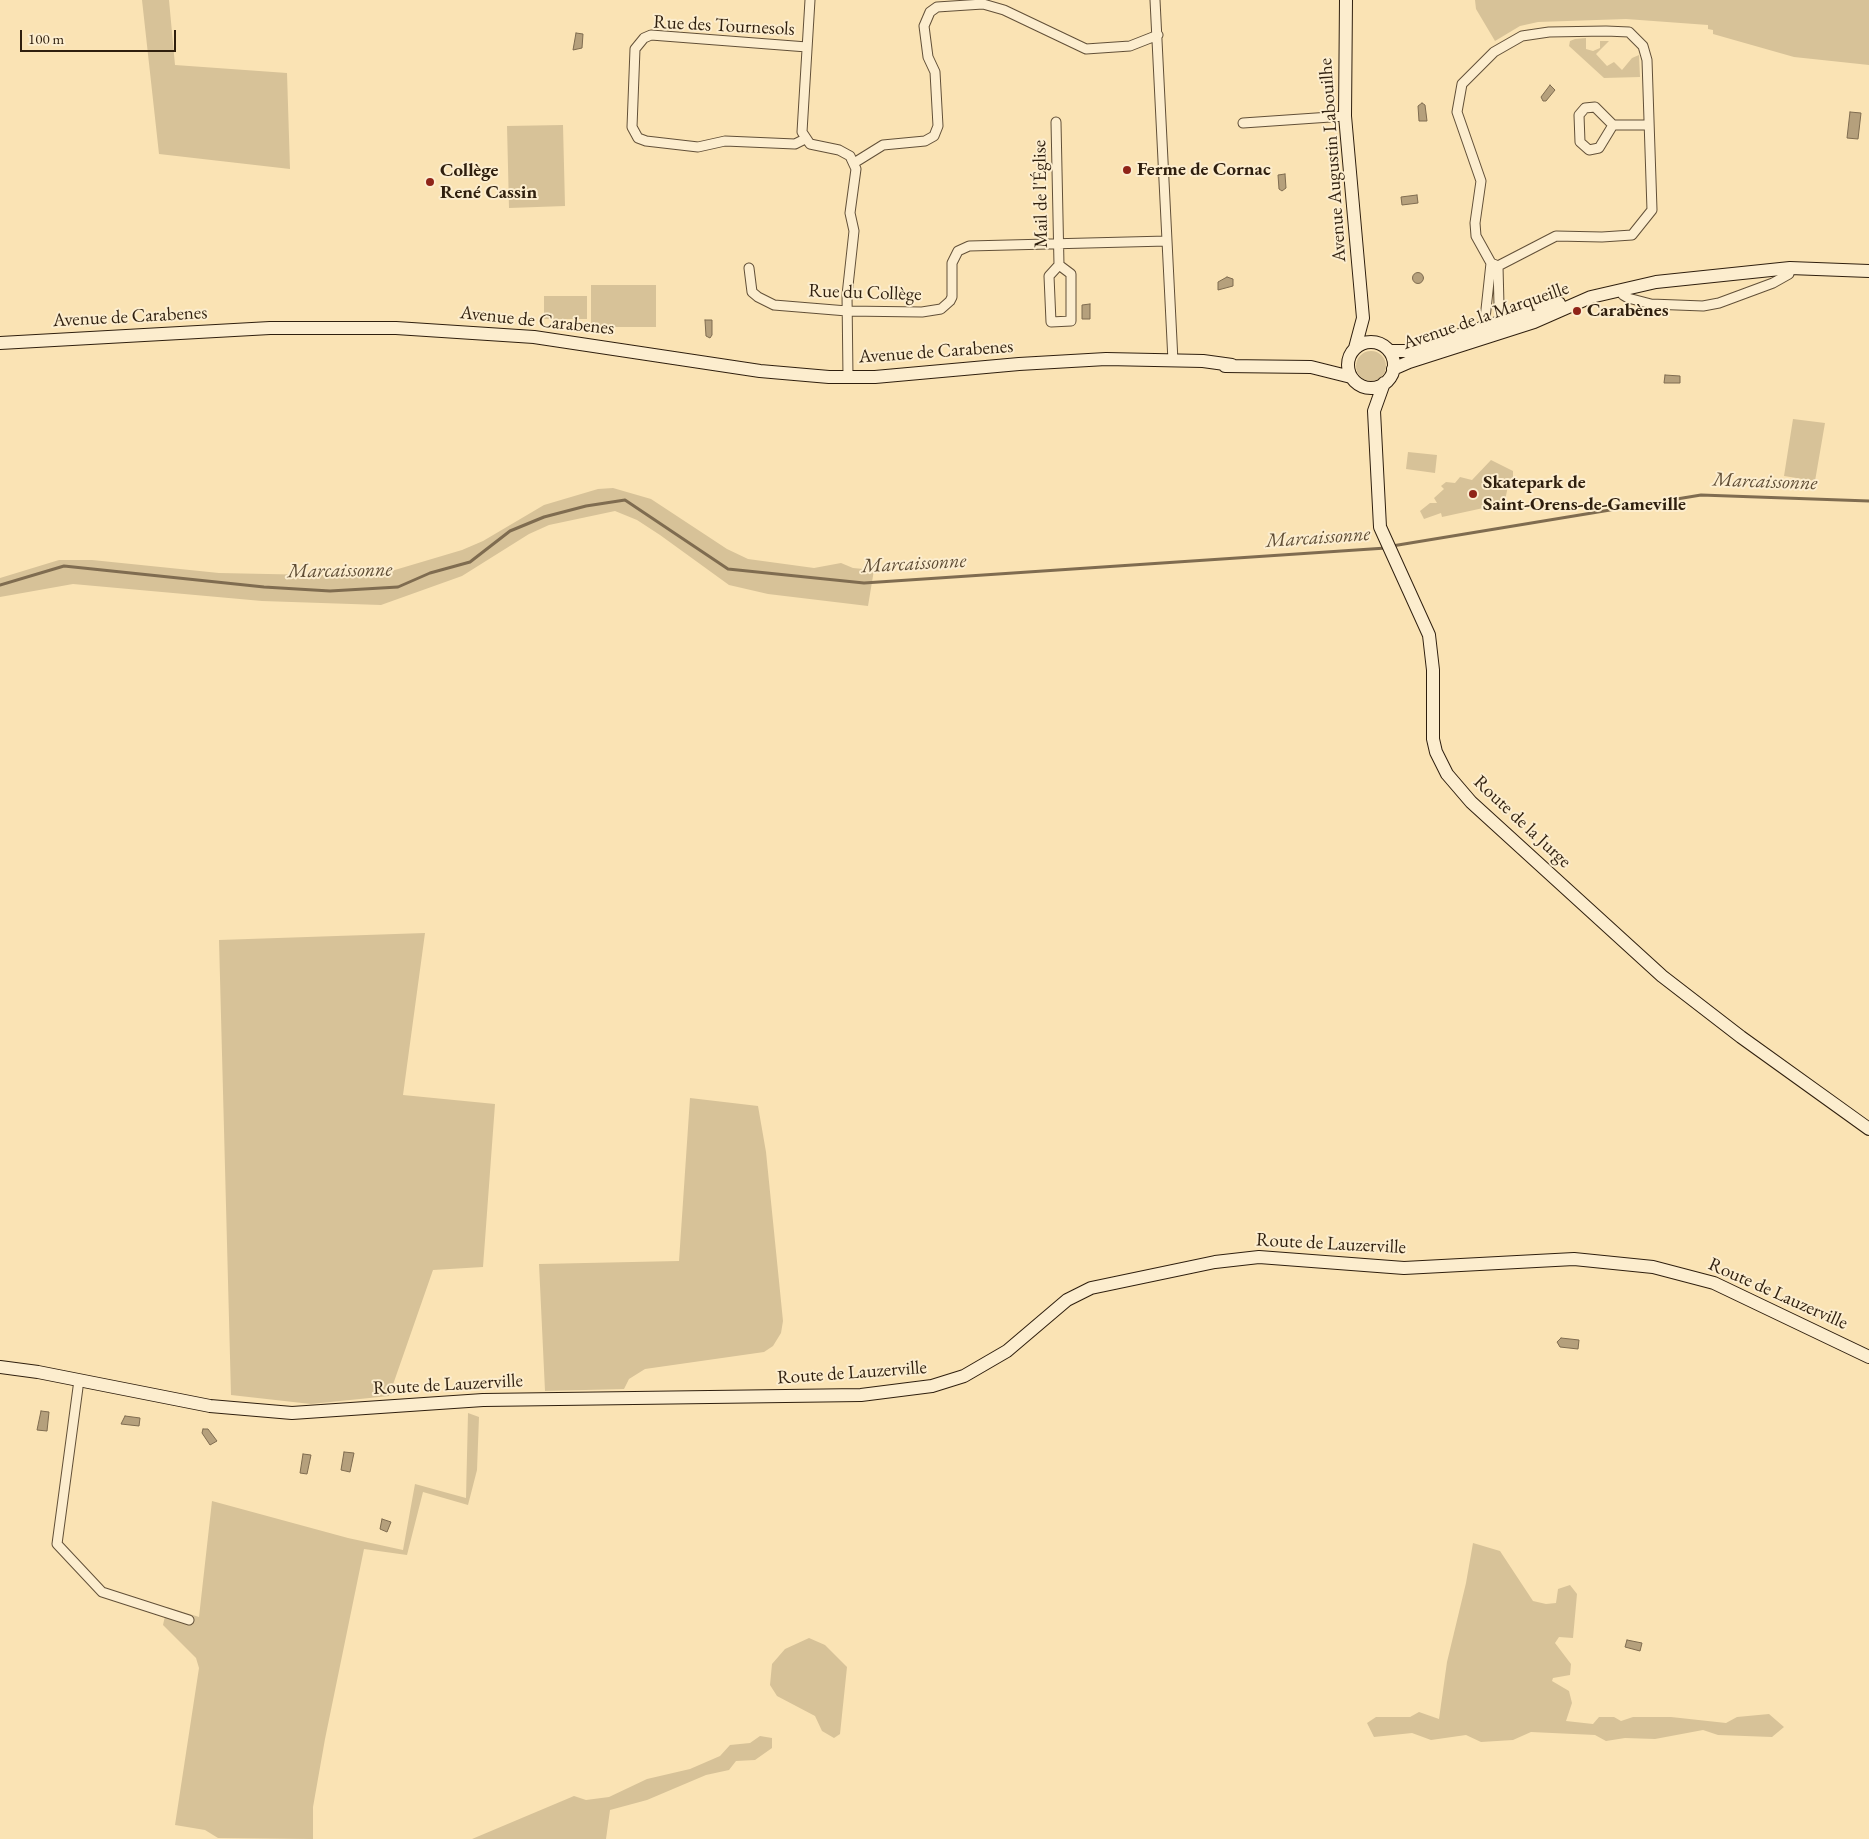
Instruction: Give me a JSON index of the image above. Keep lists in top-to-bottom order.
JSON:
{
  "streets": {
    "street": [
      "Rue des Tournesols",
      "Avenue Augustin Labouilhe",
      "Mail de l'Église",
      "Rue du Collège",
      "Avenue de la Marqueille",
      "Avenue de Carabenes",
      "Route de la Jurge",
      "Route de Lauzerville"
    ]
  },
  "crossings": [
    ["Avenue Augustin Labouilhe", "Avenue de la Marqueille"],
    ["Avenue Augustin Labouilhe", "Avenue de Carabenes"],
    ["Avenue Augustin Labouilhe", "Route de la Jurge"],
    ["Mail de l'Église", "Rue du Collège"],
    ["Avenue de la Marqueille", "Avenue de Carabenes"],
    ["Avenue de la Marqueille", "Route de la Jurge"],
    ["Avenue de Carabenes", "Route de la Jurge"]
  ],
  "water": ["Marcaissonne"],
  "places": [
    "Ferme de Cornac",
    "Collège René Cassin",
    "Carabènes",
    "Skatepark de Saint-Orens-de-Gameville"
  ],
  "scale_bar": "100 m"
}
